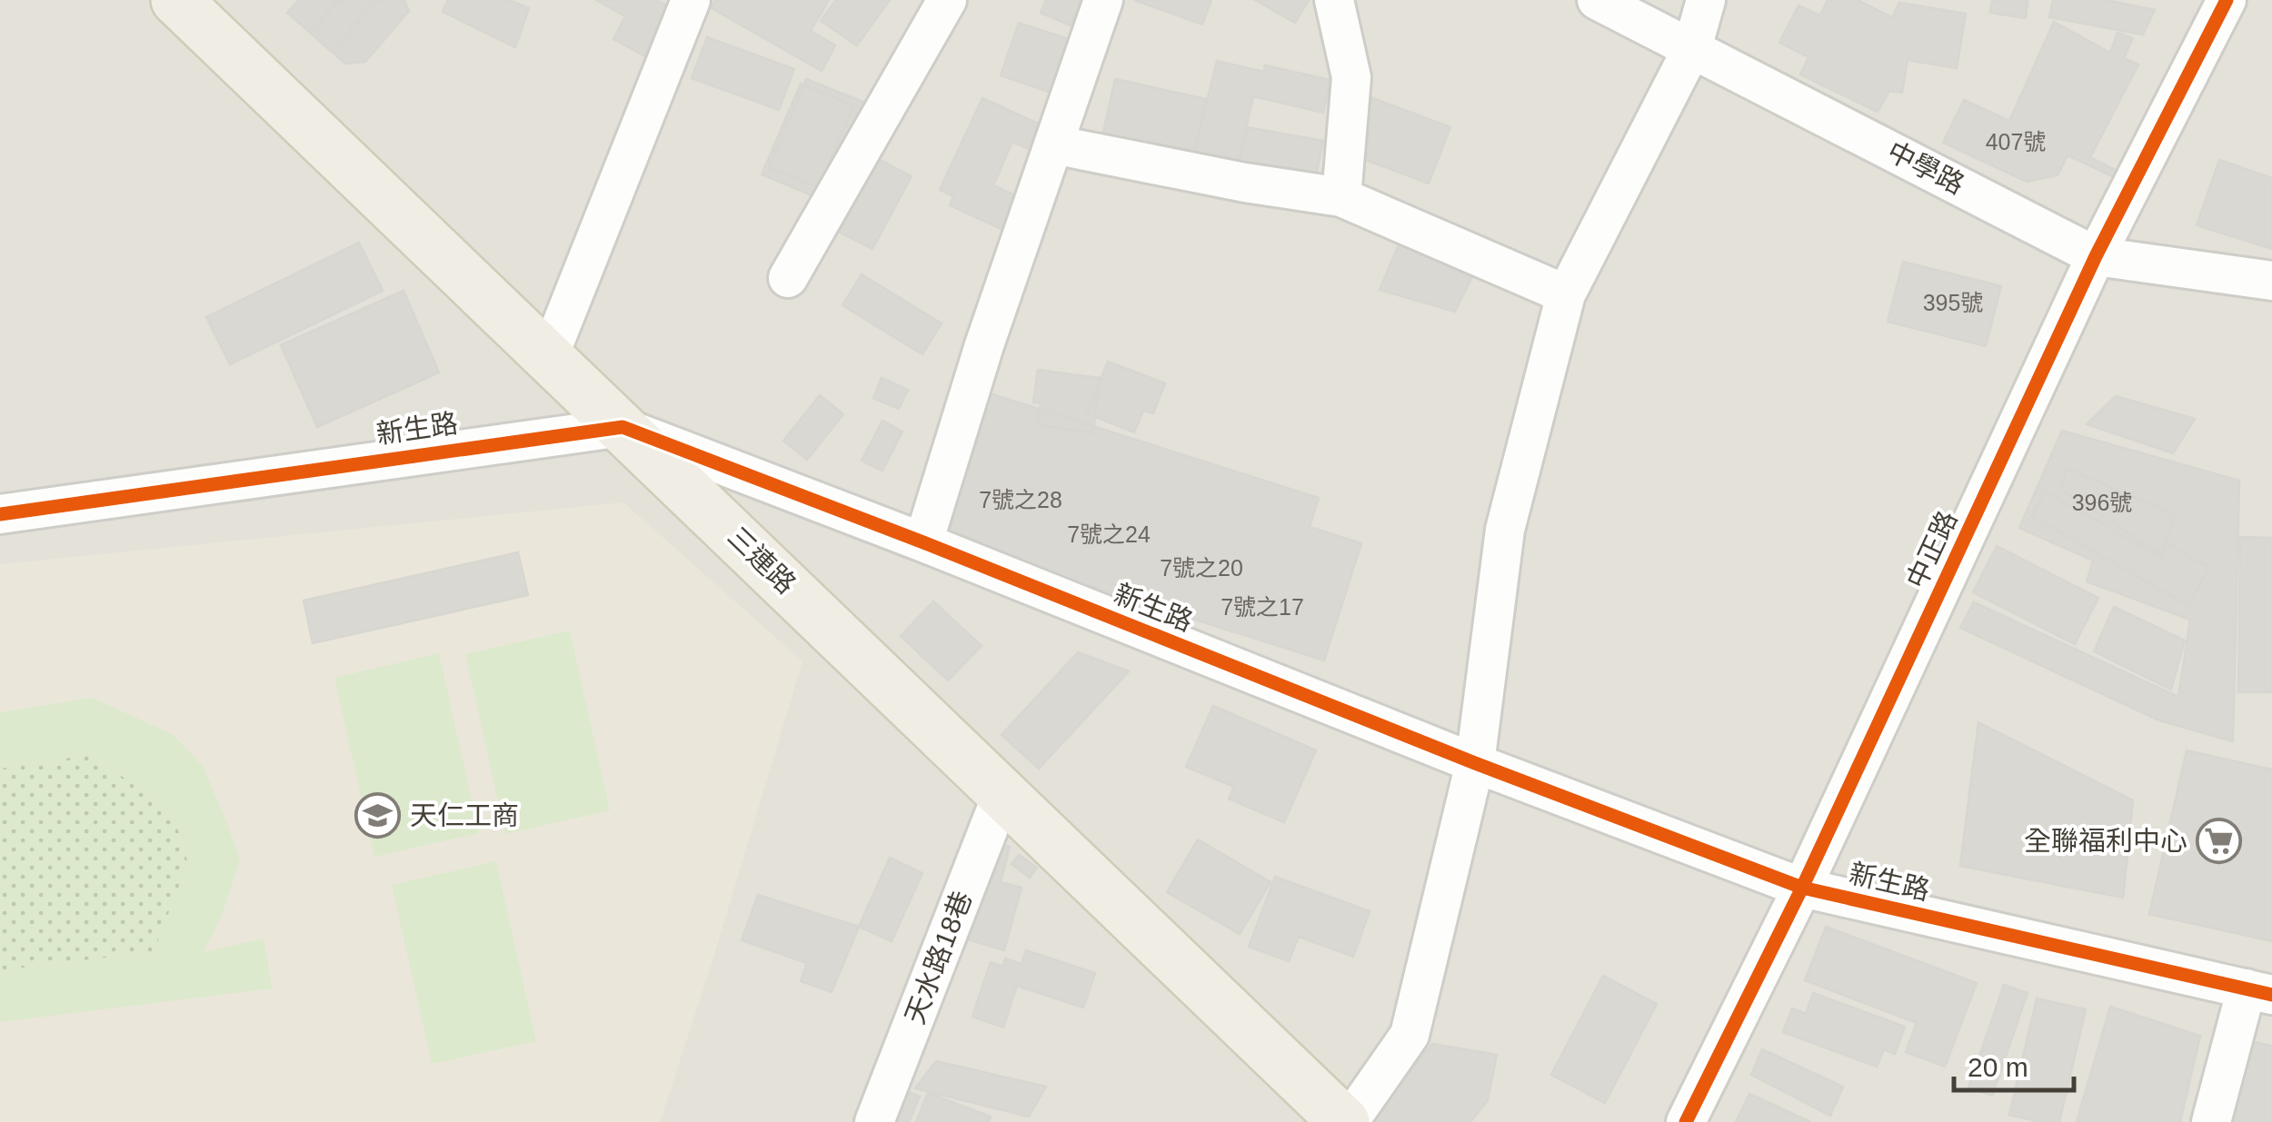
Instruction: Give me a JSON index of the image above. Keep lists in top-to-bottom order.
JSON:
{
  "streets": {
    "main road": ["三連路"],
    "street": [
      "中學路",
      "新生路",
      "中正路",
      "天水路18巷"
    ]
  },
  "crossings": [
    ["中學路", "中正路"],
    ["新生路", "中正路"],
    ["新生路", "三連路"],
    ["三連路", "天水路18巷"]
  ],
  "places": {
    "school or university": ["天仁工商"],
    "supermarket": ["全聯福利中心"]
  },
  "house_numbers": [
    "407號",
    "395號",
    "7號之28",
    "396號",
    "7號之24",
    "7號之20",
    "7號之17"
  ],
  "scale_bar": "20 m"
}
